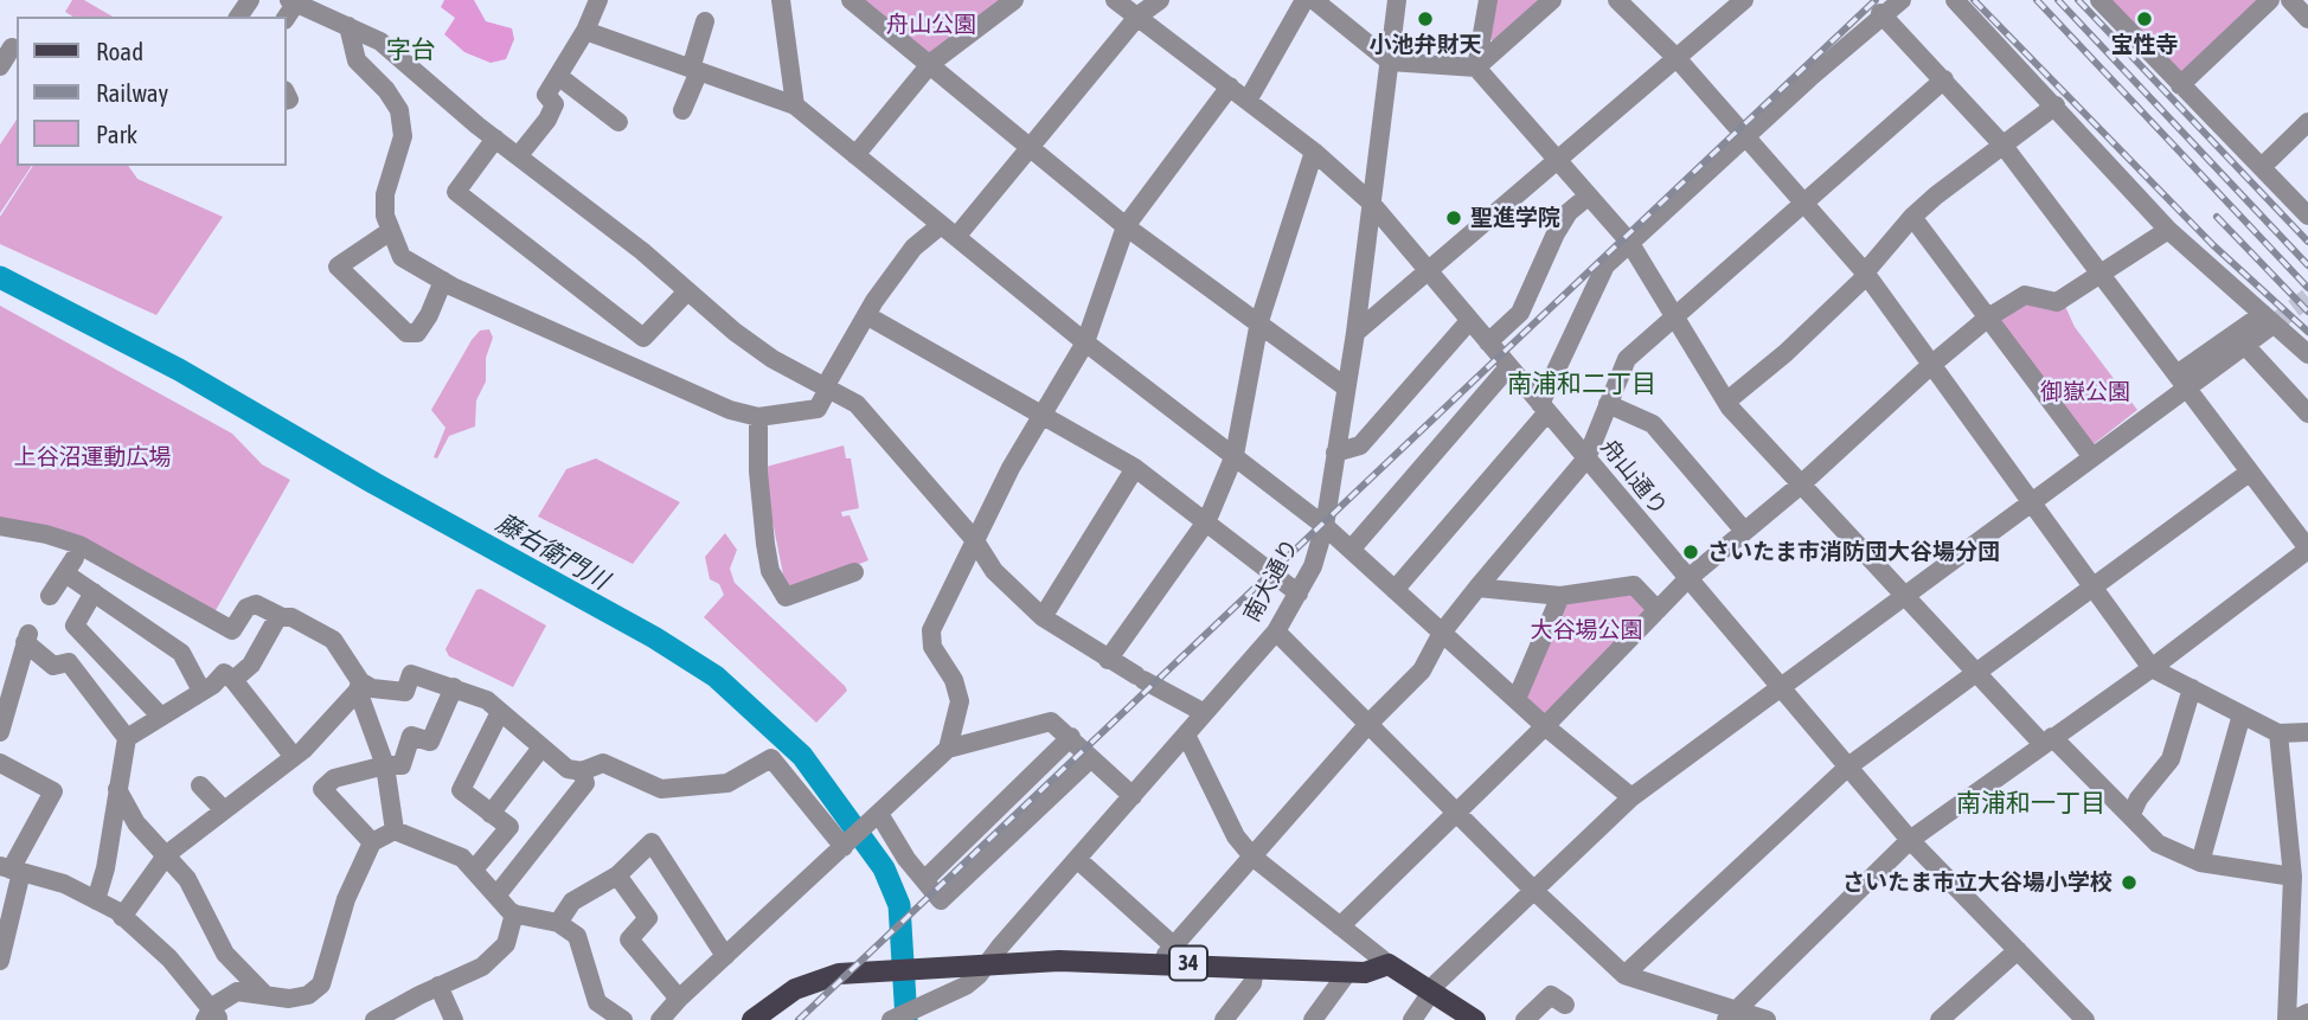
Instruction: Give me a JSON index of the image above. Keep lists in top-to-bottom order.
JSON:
{
  "streets": {
    "main road": ["34"],
    "street": ["舟山通り", "南大通り"]
  },
  "crossings": [
    ["舟山通り", "南大通り"],
    ["南大通り", "34"]
  ],
  "districts": ["字台", "南浦和二丁目", "南浦和一丁目"],
  "water": ["藤右衛門川"],
  "parks": [
    "舟山公園",
    "御嶽公園",
    "上谷沼運動広場",
    "大谷場公園"
  ],
  "places": [
    "小池弁財天",
    "宝性寺",
    "聖進学院",
    "さいたま市消防団大谷場分団",
    "さいたま市立大谷場小学校"
  ],
  "legend": ["Road", "Railway", "Park"]
}
